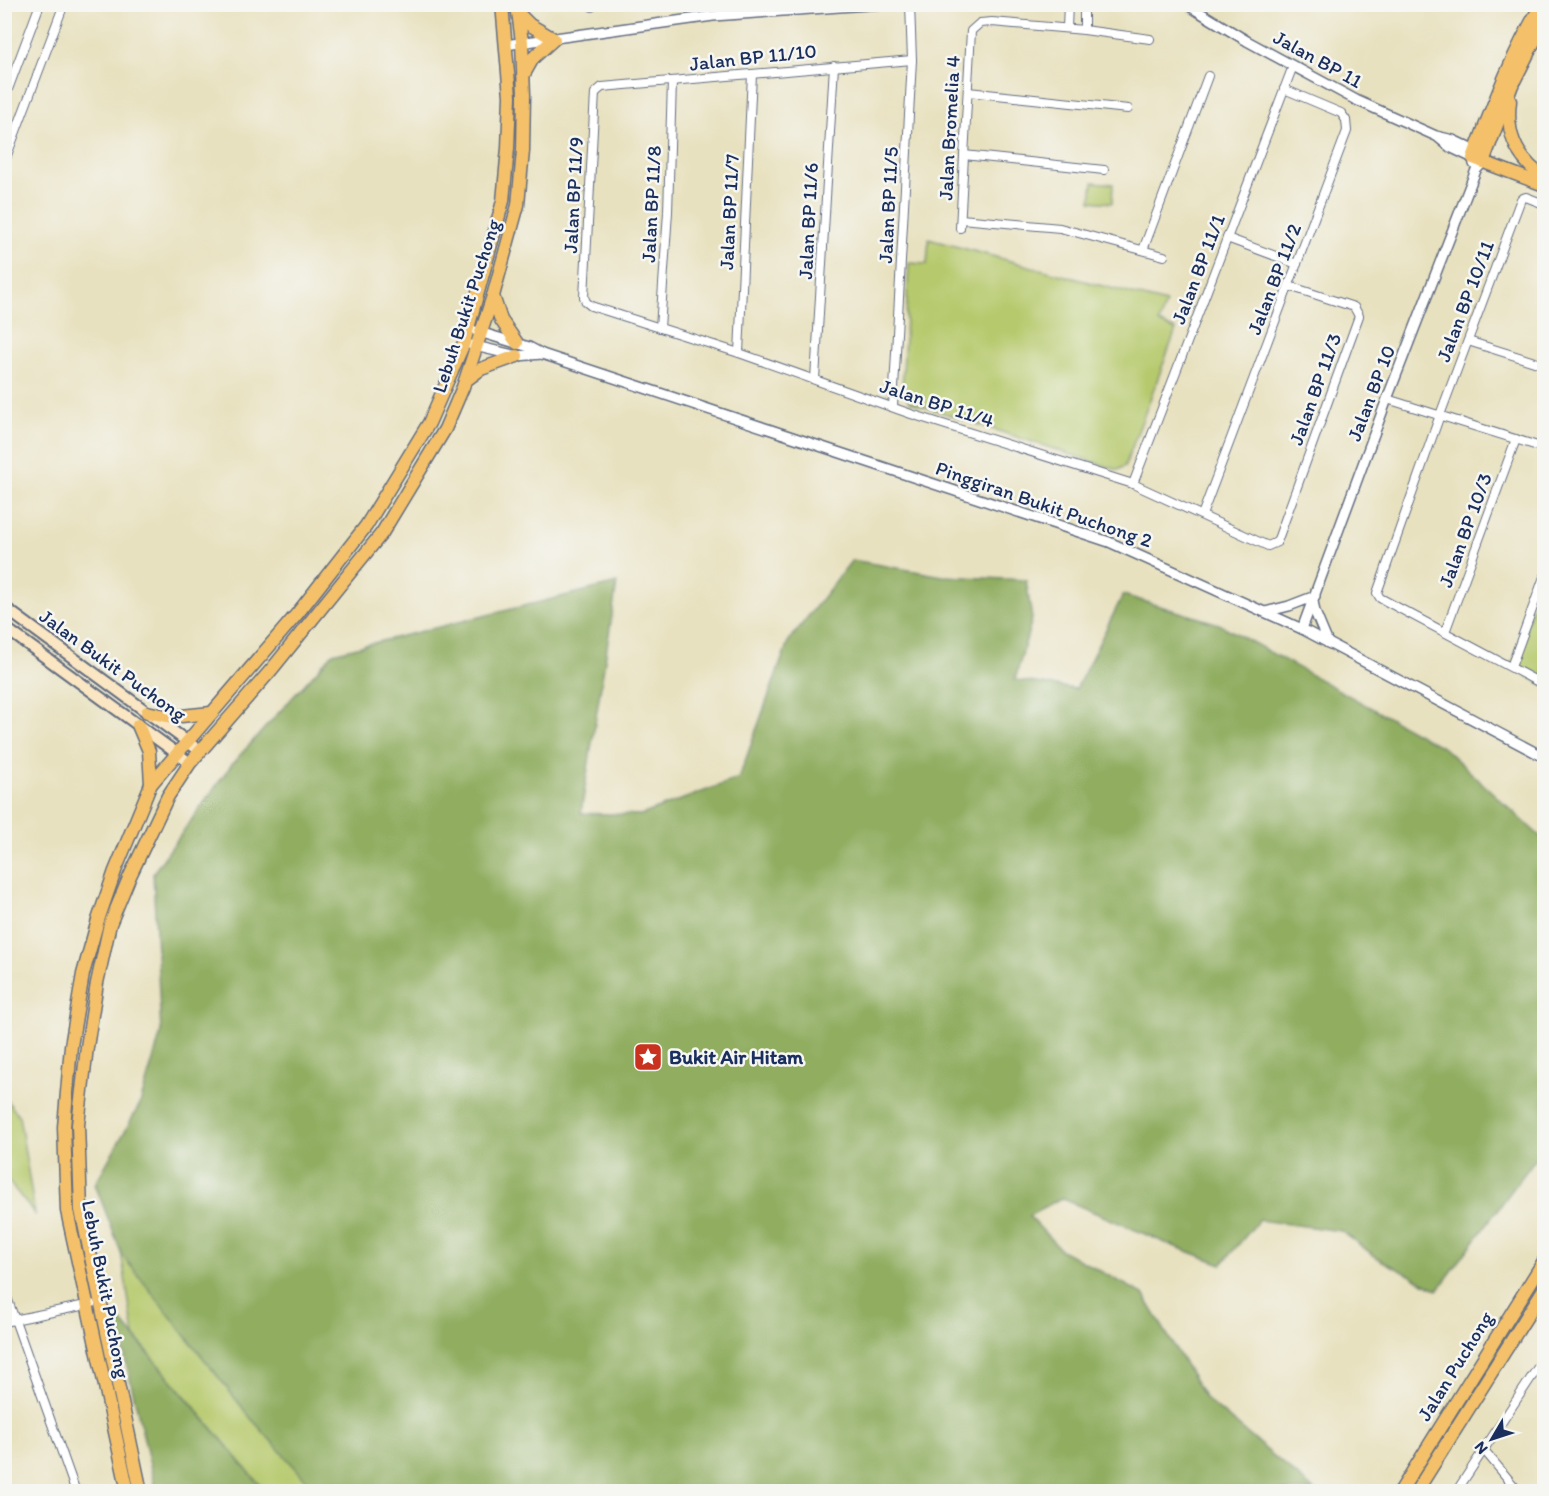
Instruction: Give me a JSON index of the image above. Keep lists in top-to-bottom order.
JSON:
{
  "streets": {
    "main road": ["Lebuh Bukit Puchong", "Jalan Bukit Puchong", "Jalan Puchong"],
    "street": [
      "Jalan BP 11/10",
      "Jalan BP 11",
      "Jalan Bromelia 4",
      "Jalan BP 11/9",
      "Jalan BP 11/8",
      "Jalan BP 11/5",
      "Jalan BP 11/7",
      "Jalan BP 11/6",
      "Jalan BP 11/1",
      "Jalan BP 11/2",
      "Jalan BP 10/11",
      "Jalan BP 11/3",
      "Jalan BP 10",
      "Jalan BP 11/4",
      "Pinggiran Bukit Puchong 2",
      "Jalan BP 10/3"
    ]
  },
  "crossings": [
    ["Jalan BP 11/10", "Jalan BP 11/9"],
    ["Jalan BP 11/10", "Jalan BP 11/8"],
    ["Jalan BP 11/10", "Jalan BP 11/5"],
    ["Jalan BP 11/10", "Jalan BP 11/7"],
    ["Jalan BP 11/10", "Jalan BP 11/6"],
    ["Jalan BP 11", "Jalan BP 11/1"],
    ["Jalan BP 11", "Jalan BP 10"],
    ["Jalan BP 11/9", "Jalan BP 11/4"],
    ["Jalan BP 11/8", "Jalan BP 11/4"],
    ["Jalan BP 11/5", "Jalan BP 11/4"],
    ["Jalan BP 11/7", "Jalan BP 11/4"],
    ["Jalan BP 11/6", "Jalan BP 11/4"],
    ["Jalan BP 11/1", "Jalan BP 11/2"],
    ["Jalan BP 11/1", "Jalan BP 11/4"],
    ["Jalan BP 11/2", "Jalan BP 11/3"],
    ["Jalan BP 11/2", "Jalan BP 11/4"],
    ["Jalan BP 10/11", "Jalan BP 10/3"],
    ["Lebuh Bukit Puchong", "Pinggiran Bukit Puchong 2"],
    ["Lebuh Bukit Puchong", "Jalan Bukit Puchong"],
    ["Jalan BP 11/3", "Jalan BP 11/4"],
    ["Jalan BP 10", "Pinggiran Bukit Puchong 2"]
  ],
  "places": {
    "place": ["Bukit Air Hitam"]
  },
  "north": "bottom left"
}
